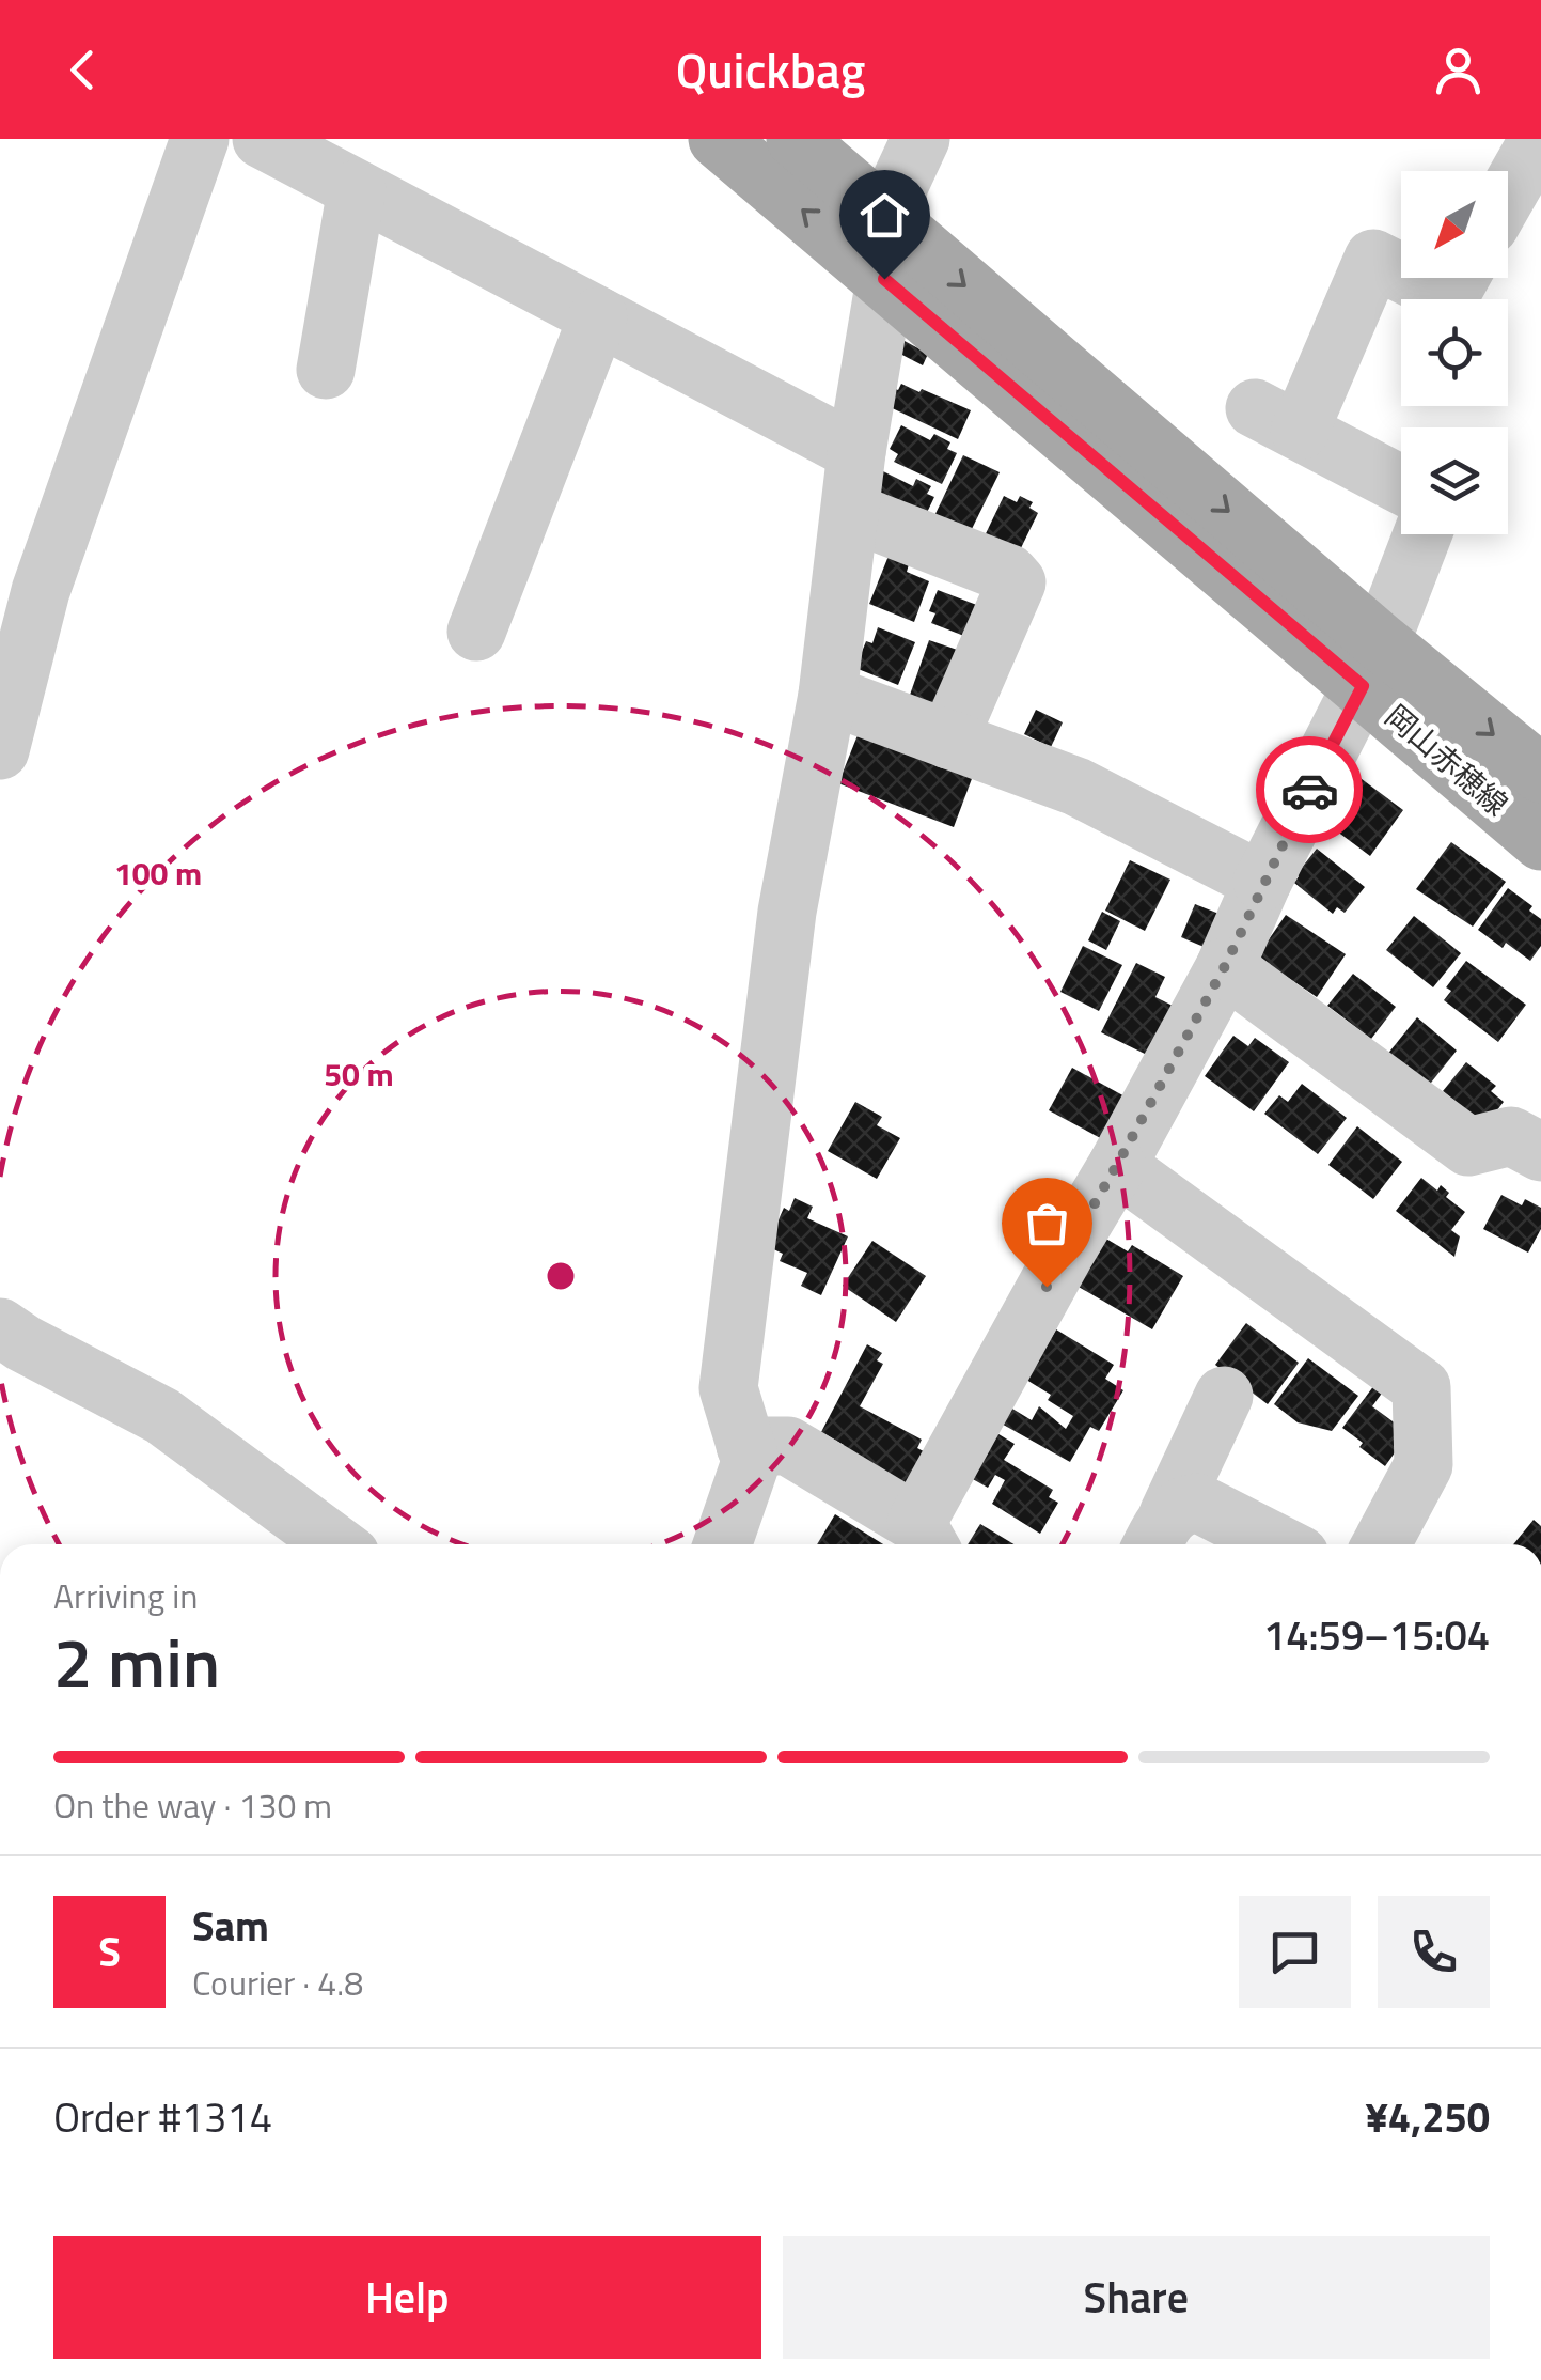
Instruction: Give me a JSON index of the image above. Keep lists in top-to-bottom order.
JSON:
{
  "streets": {
    "main road": ["岡山赤穂線"]
  },
  "north": "bottom left",
  "page": {
    "header": "Quickbag",
    "heading": ["2 min", "Arriving in", "14:59–15:04"],
    "panel": [
      "Sam",
      "Courier · 4.8",
      "Order #1314",
      "¥4,250"
    ],
    "bar": "On the way · 130 m",
    "round": "S",
    "buttons": ["Help", "Share"]
  },
  "rings": ["100 m", "50 m"]
}
